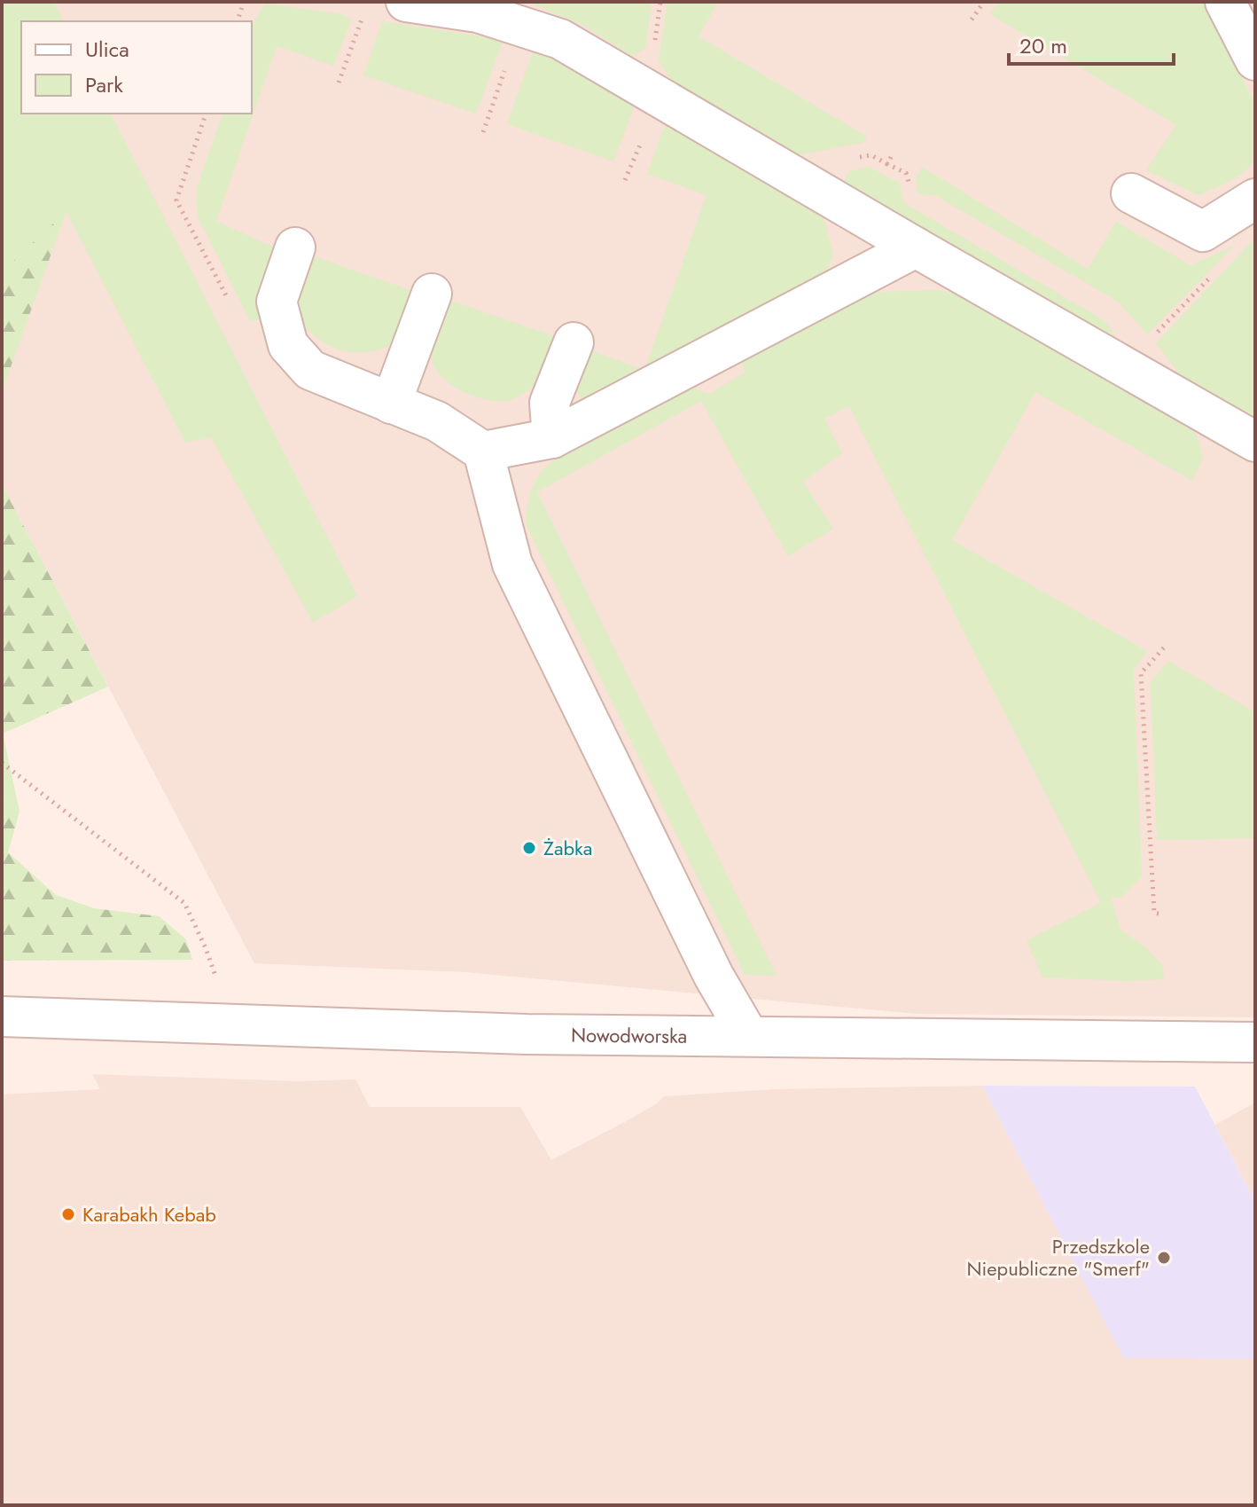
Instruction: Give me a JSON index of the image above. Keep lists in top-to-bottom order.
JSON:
{
  "streets": {
    "street": ["Nowodworska"]
  },
  "places": ["Żabka", "Karabakh Kebab", "Przedszkole Niepubliczne \"Smerf\""],
  "legend": ["Ulica", "Park"],
  "scale_bar": "20 m"
}
